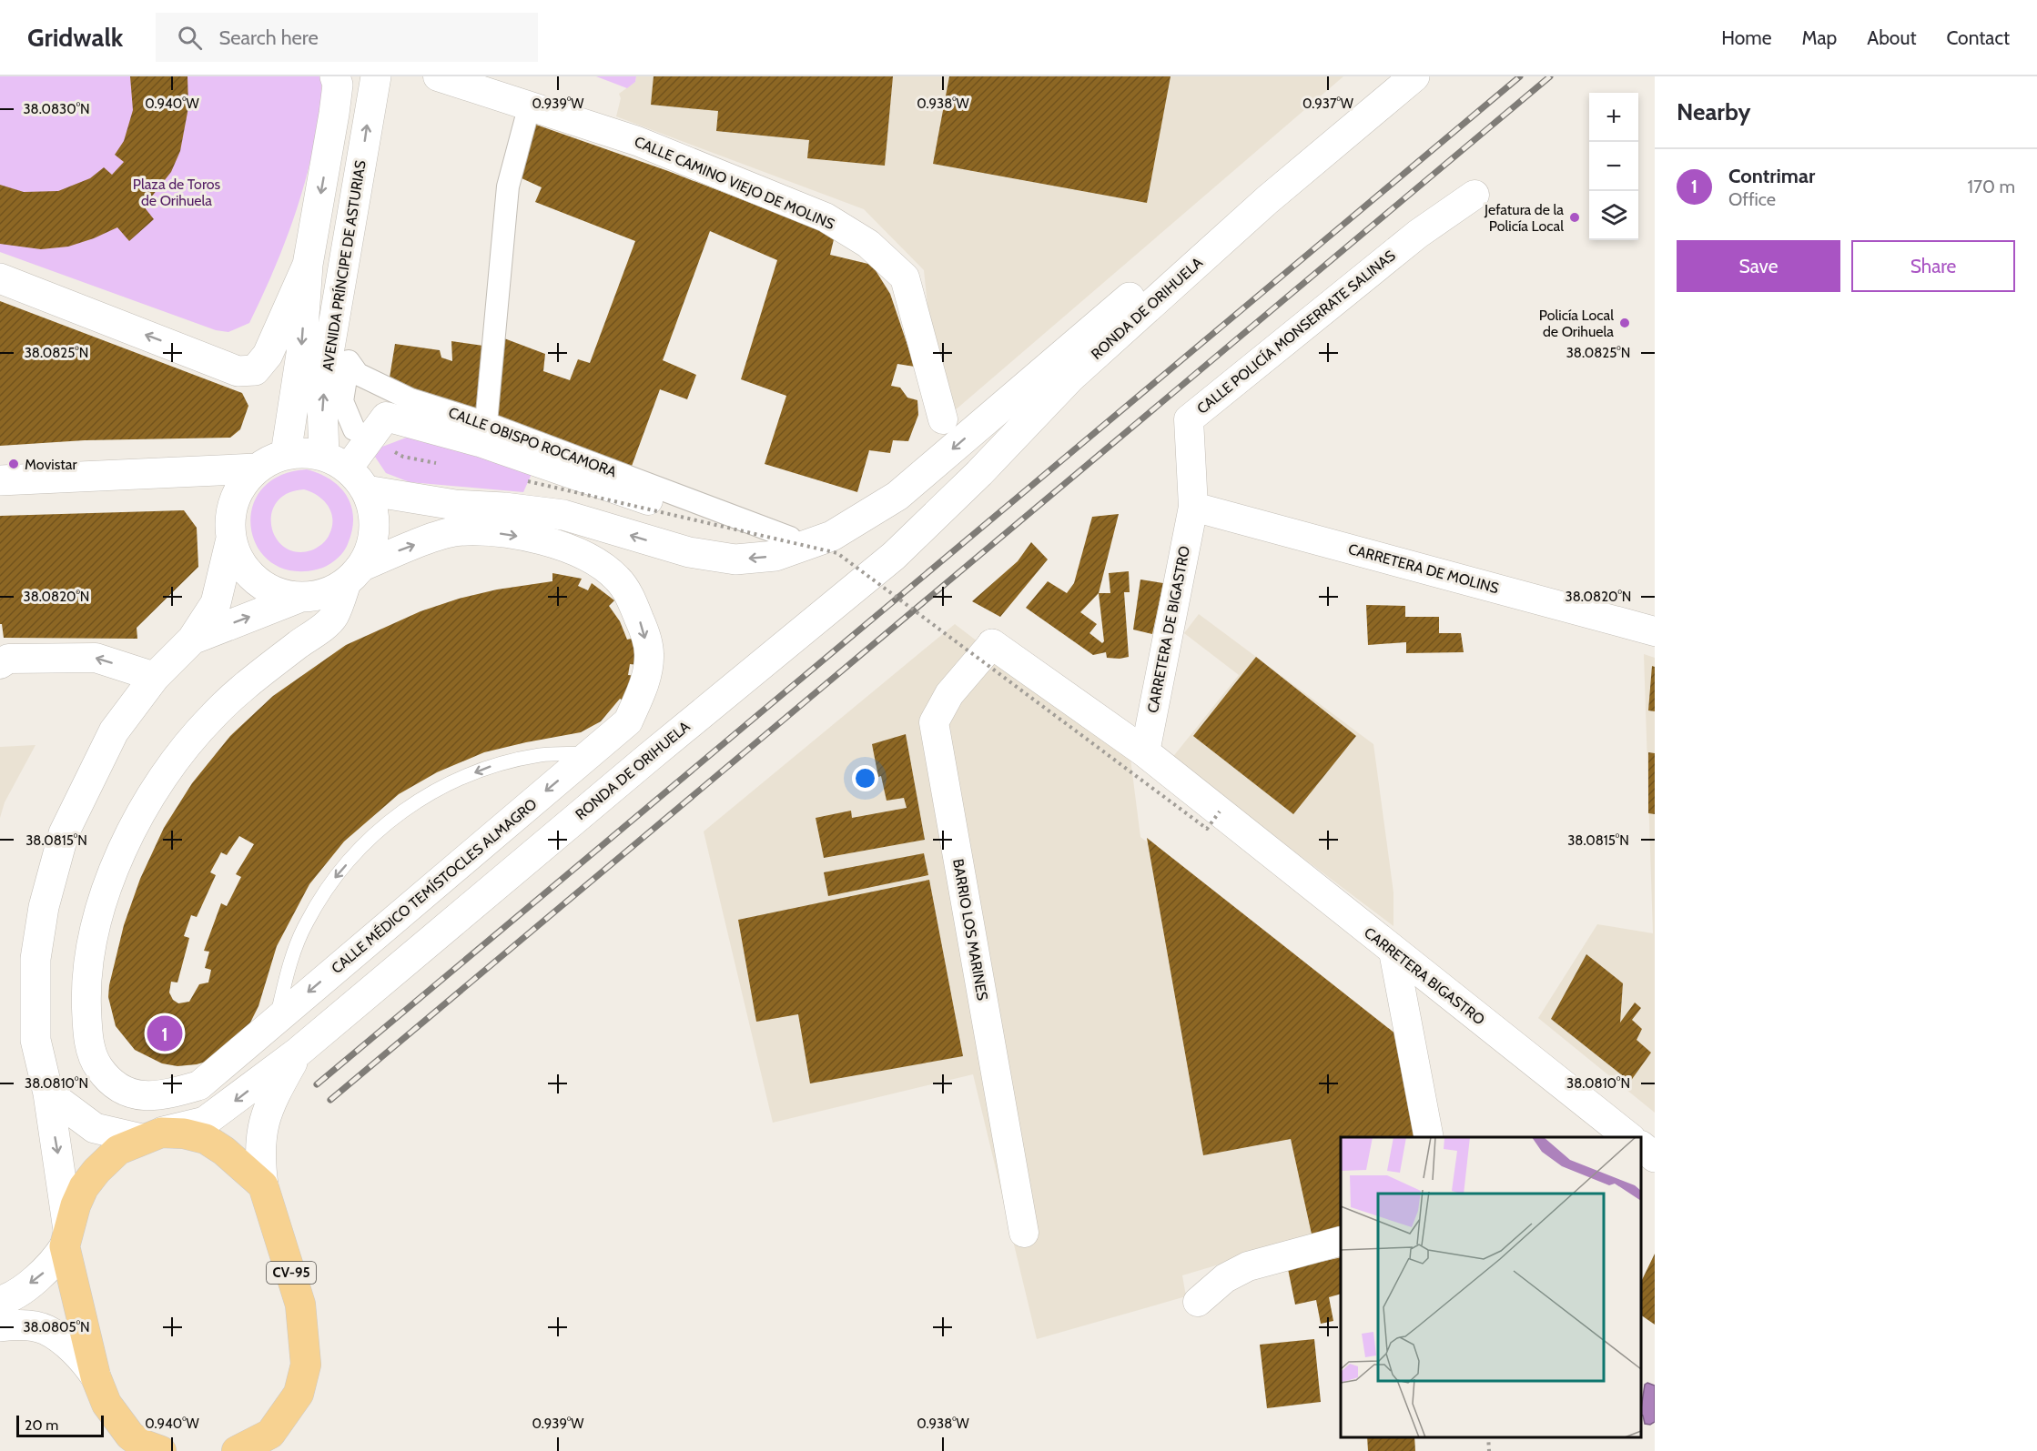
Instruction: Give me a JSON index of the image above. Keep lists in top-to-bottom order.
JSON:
{
  "streets": {
    "main road": ["CV-95"],
    "street": [
      "CALLE CAMINO VIEJO DE MOLINS",
      "AVENIDA PRÍNCIPE DE ASTURIAS",
      "RONDA DE ORIHUELA",
      "CALLE POLICÍA MONSERRATE SALINAS",
      "CALLE OBISPO ROCAMORA",
      "CARRETERA DE MOLINS",
      "CARRETERA DE BIGASTRO",
      "CALLE MÉDICO TEMÍSTOCLES ALMAGRO",
      "BARRIO LOS MARINES",
      "CARRETERA BIGASTRO"
    ]
  },
  "crossings": [
    ["AVENIDA PRÍNCIPE DE ASTURIAS", "CALLE OBISPO ROCAMORA"],
    ["AVENIDA PRÍNCIPE DE ASTURIAS", "CALLE MÉDICO TEMÍSTOCLES ALMAGRO"],
    ["RONDA DE ORIHUELA", "CV-95"],
    ["CALLE POLICÍA MONSERRATE SALINAS", "CARRETERA DE MOLINS"],
    ["CALLE POLICÍA MONSERRATE SALINAS", "CARRETERA DE BIGASTRO"],
    ["CALLE OBISPO ROCAMORA", "CALLE MÉDICO TEMÍSTOCLES ALMAGRO"],
    ["CARRETERA DE MOLINS", "CARRETERA DE BIGASTRO"]
  ],
  "parks": ["Plaza de Toros de Orihuela"],
  "places": ["Jefatura de la Policía Local", "Policía Local de Orihuela", "Movistar"],
  "scale_bar": "20 m",
  "page": {
    "header": "Gridwalk",
    "search": "Search here",
    "nav": [
      "Home",
      "Map",
      "About",
      "Contact"
    ],
    "heading": "Nearby",
    "map_buttons": ["+", "−"],
    "list": [
      {
        "mark": "1",
        "name": "Contrimar",
        "note": "Office",
        "value": "170 m"
      }
    ],
    "buttons": ["Save", "Share"],
    "pins": "1",
    "scale": "20 m"
  },
  "coordinates": [
    "0.940°W",
    "0.939°W",
    "0.938°W",
    "0.937°W",
    "38.0830°N",
    "38.0825°N",
    "38.0820°N",
    "38.0815°N",
    "38.0810°N",
    "38.0805°N"
  ]
}
